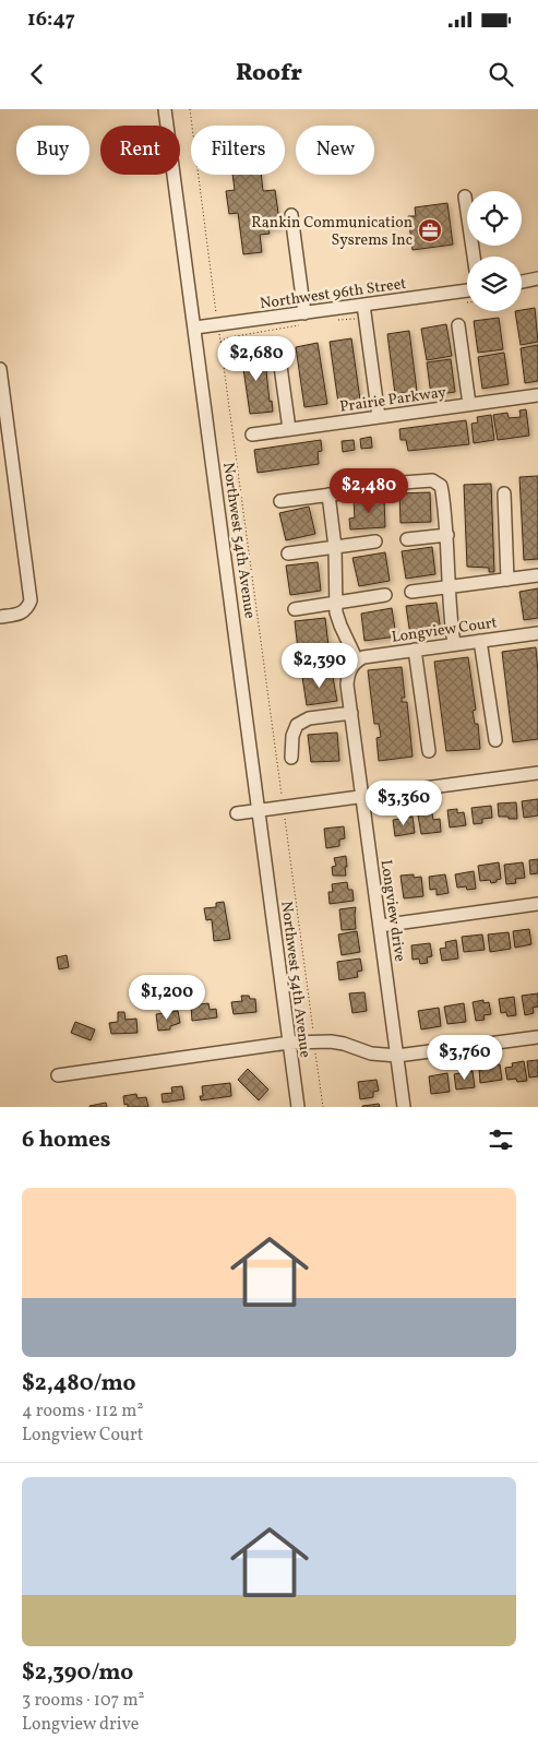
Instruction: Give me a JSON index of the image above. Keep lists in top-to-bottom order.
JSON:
{
  "streets": {
    "street": [
      "Northwest 96th Street",
      "Prairie Parkway",
      "Northwest 54th Avenue",
      "Longview Court",
      "Longview drive"
    ]
  },
  "crossings": [
    ["Northwest 96th Street", "Northwest 54th Avenue"],
    ["Longview Court", "Longview drive"]
  ],
  "places": {
    "office": ["Rankin Communication Sysrems Inc"]
  },
  "page": {
    "status": "16:47",
    "header": "Roofr",
    "chip": [
      "Buy",
      "Rent",
      "Filters",
      "New"
    ],
    "price": [
      "$2,680",
      "$2,480",
      "$2,390",
      "$3,360",
      "$1,200",
      "$3,760"
    ],
    "heading": "6 homes",
    "list": [
      {
        "name": "$2,480/mo",
        "note": "4 rooms · 112 m² · Longview Court"
      },
      {
        "name": "$2,390/mo",
        "note": "3 rooms · 107 m² · Longview drive"
      }
    ]
  }
}
